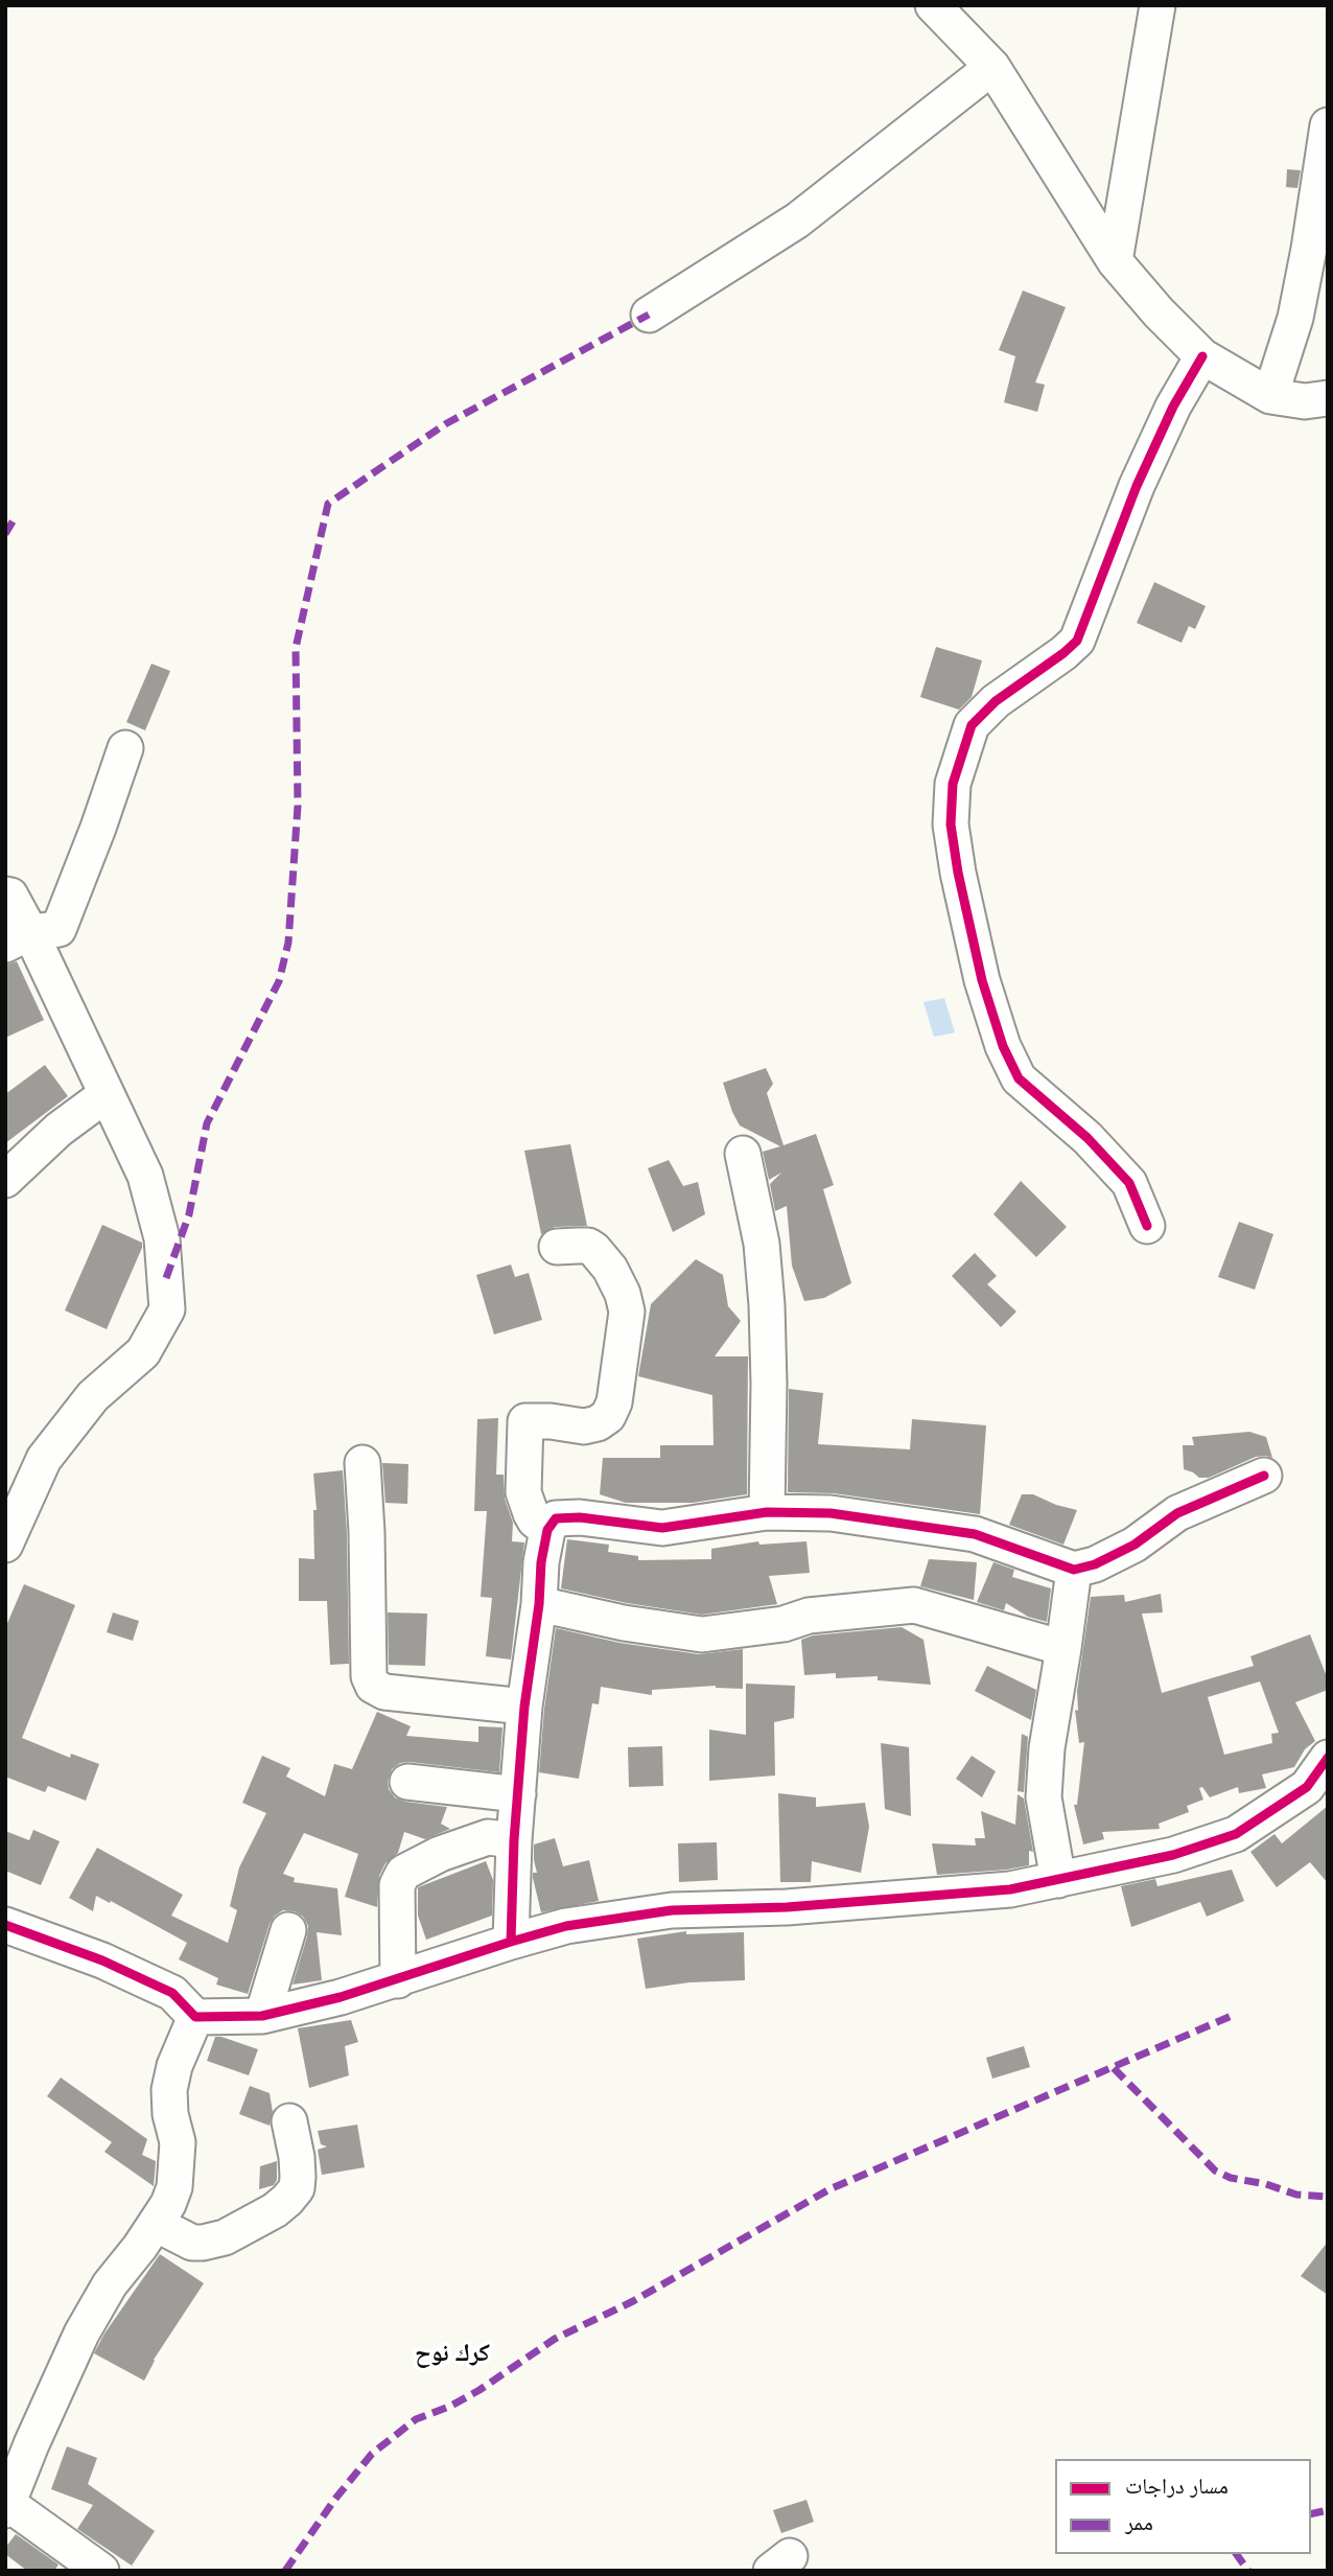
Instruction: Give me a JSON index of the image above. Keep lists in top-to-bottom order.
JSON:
{
  "districts": ["كرك نوح"],
  "legend": ["مسار دراجات", "ممر"]
}
